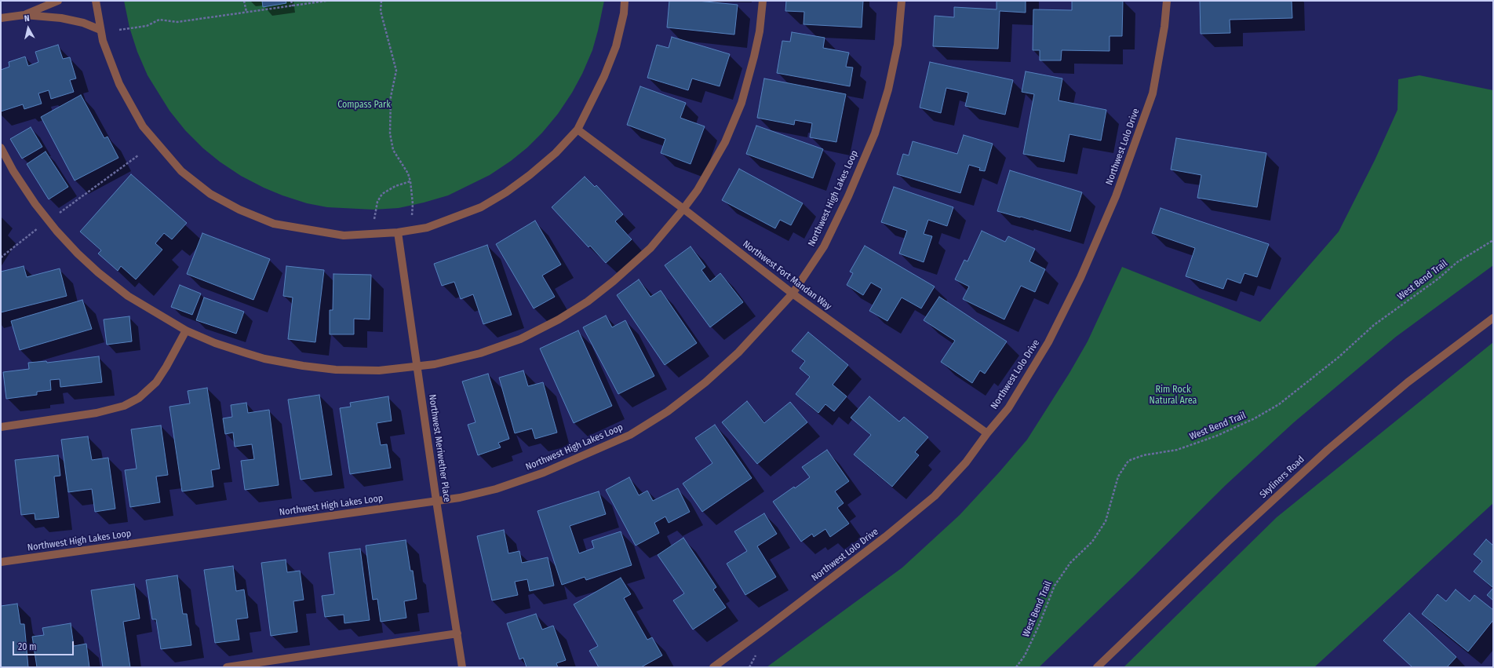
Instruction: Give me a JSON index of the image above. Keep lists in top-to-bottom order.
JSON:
{
  "streets": {
    "street": [
      "Northwest Lolo Drive",
      "Northwest High Lakes Loop",
      "Northwest Fort Mandan Way",
      "Northwest Meriwether Place",
      "Skyliners Road"
    ],
    "path": ["West Bend Trail"]
  },
  "crossings": [
    ["Northwest Lolo Drive", "Northwest Fort Mandan Way"],
    ["Northwest High Lakes Loop", "Northwest Fort Mandan Way"],
    ["Northwest High Lakes Loop", "Northwest Meriwether Place"]
  ],
  "parks": ["Compass Park", "Rim Rock Natural Area"],
  "scale_bar": "20 m",
  "north": "top"
}
